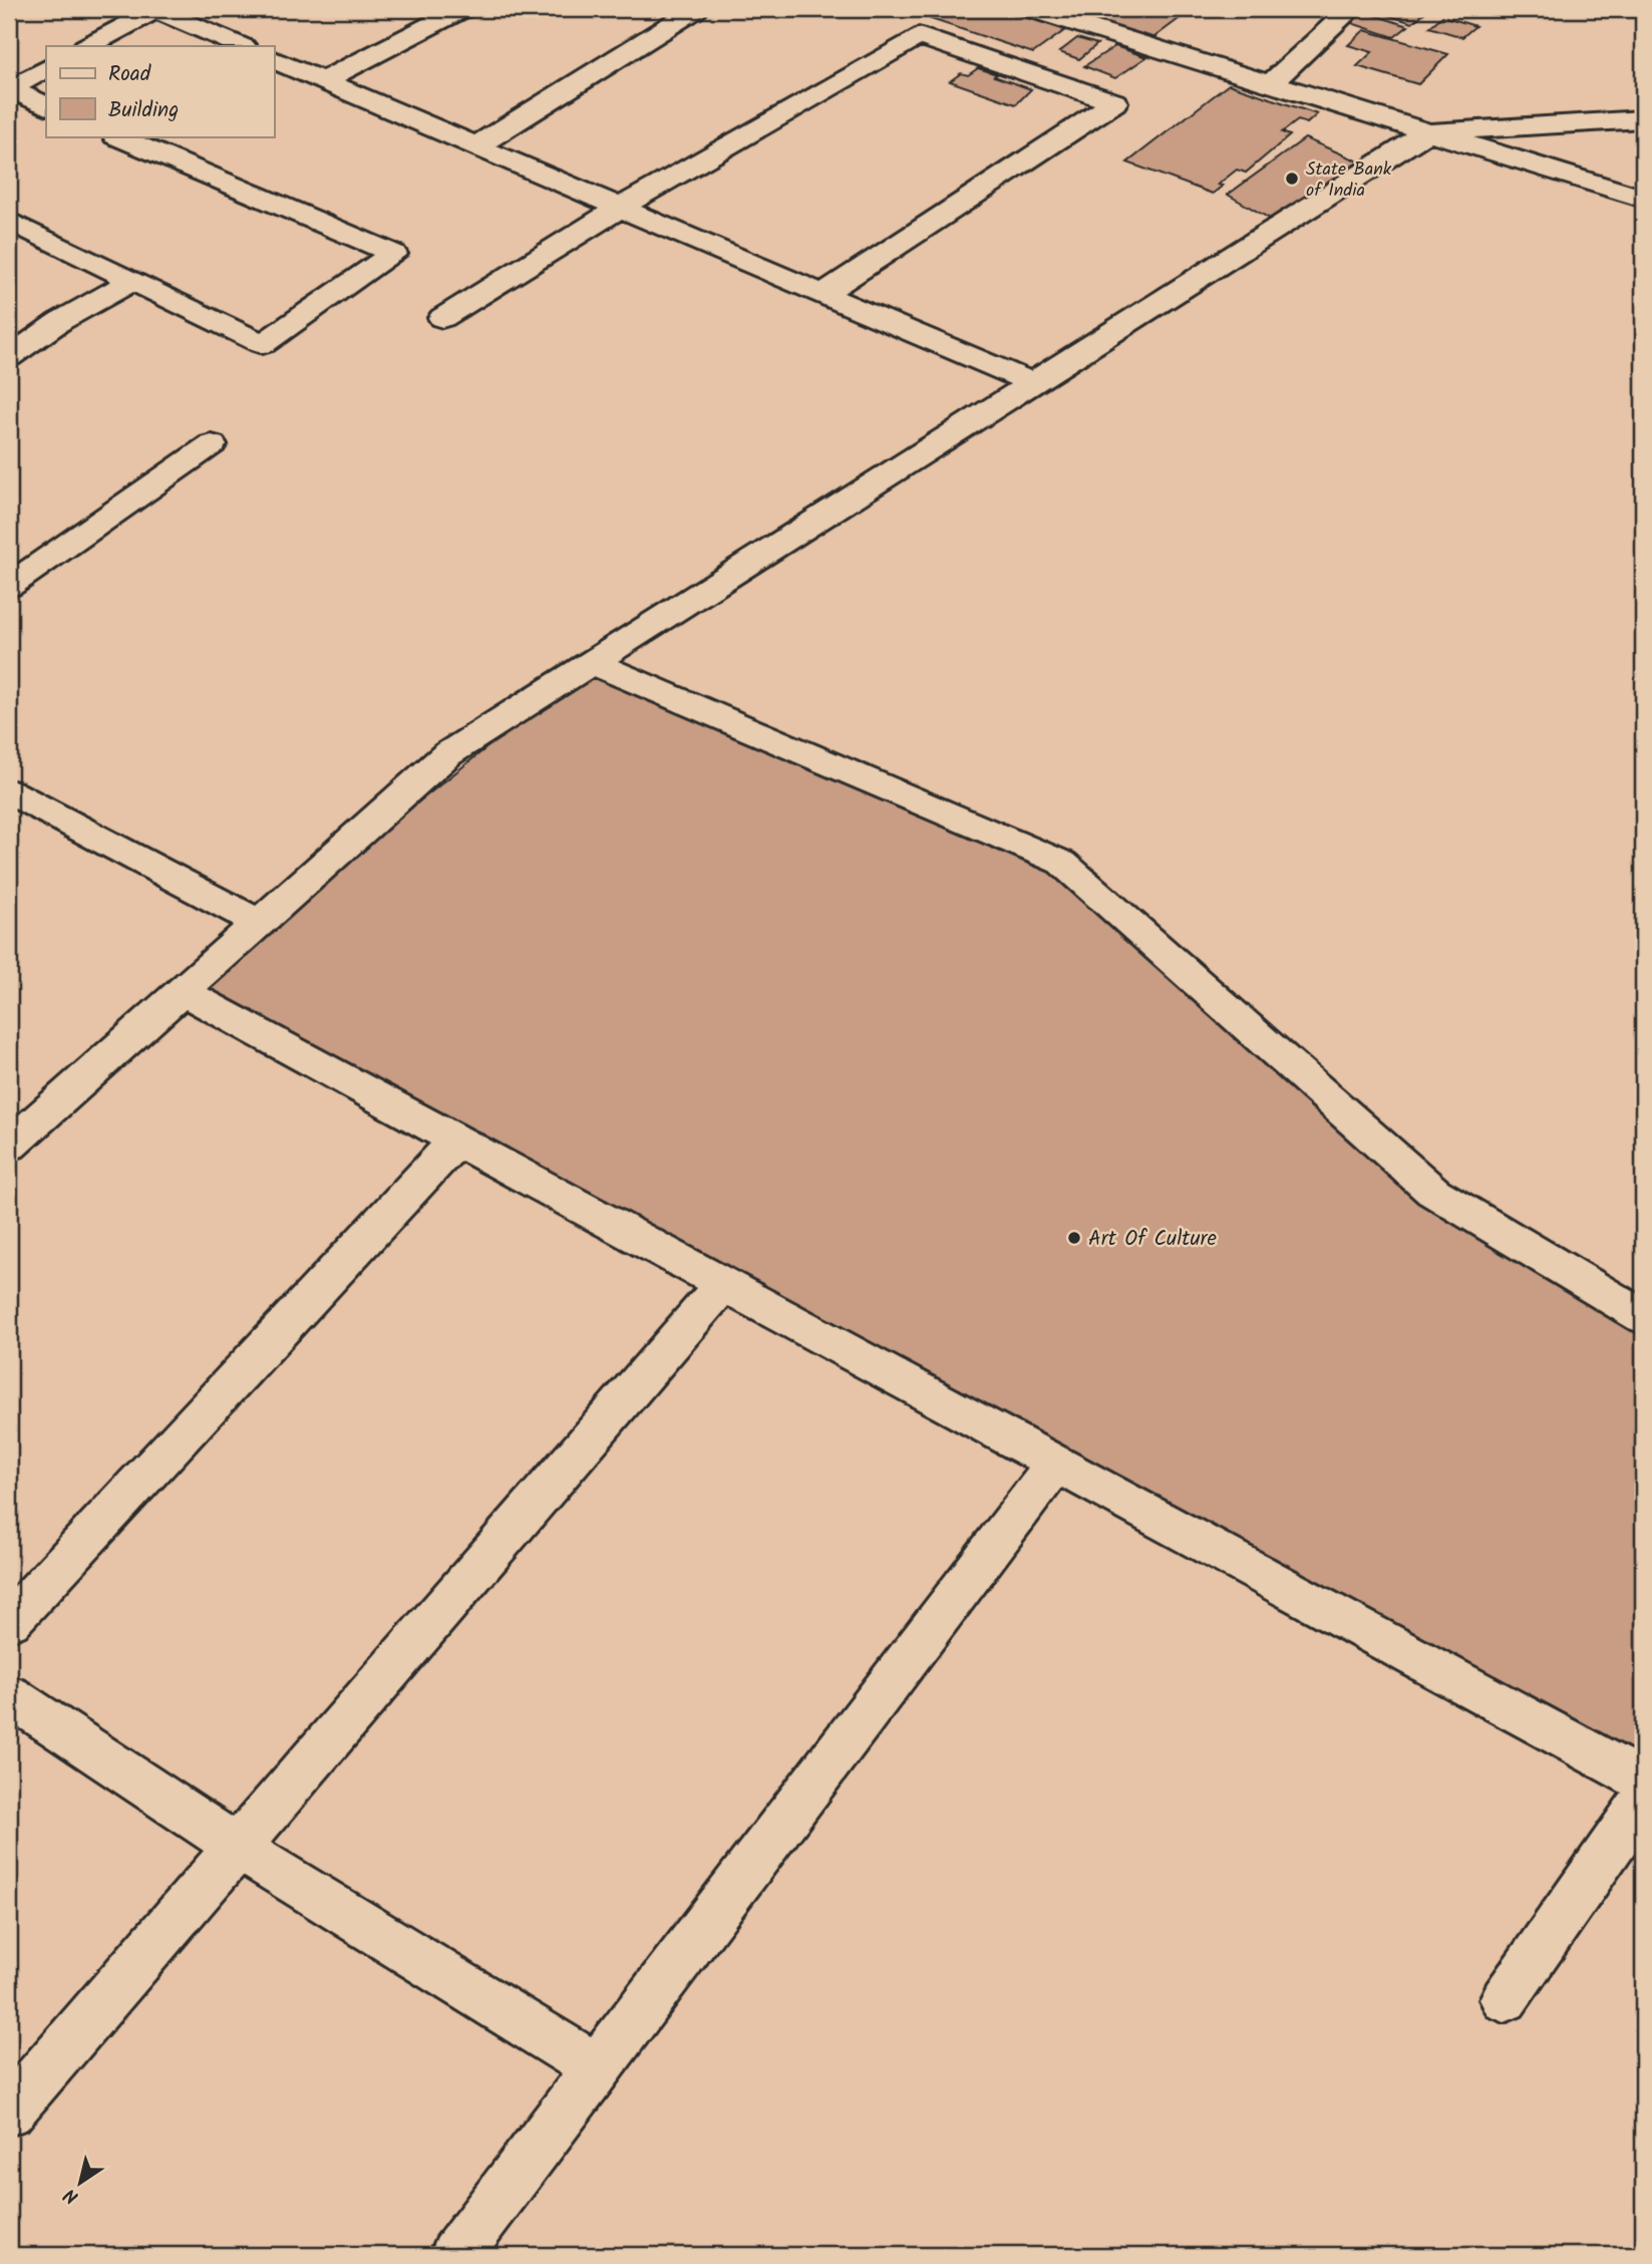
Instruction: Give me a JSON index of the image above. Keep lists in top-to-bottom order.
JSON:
{
  "places": ["State Bank of India", "Art Of Culture"],
  "legend": ["Road", "Building"],
  "north": "bottom left"
}
